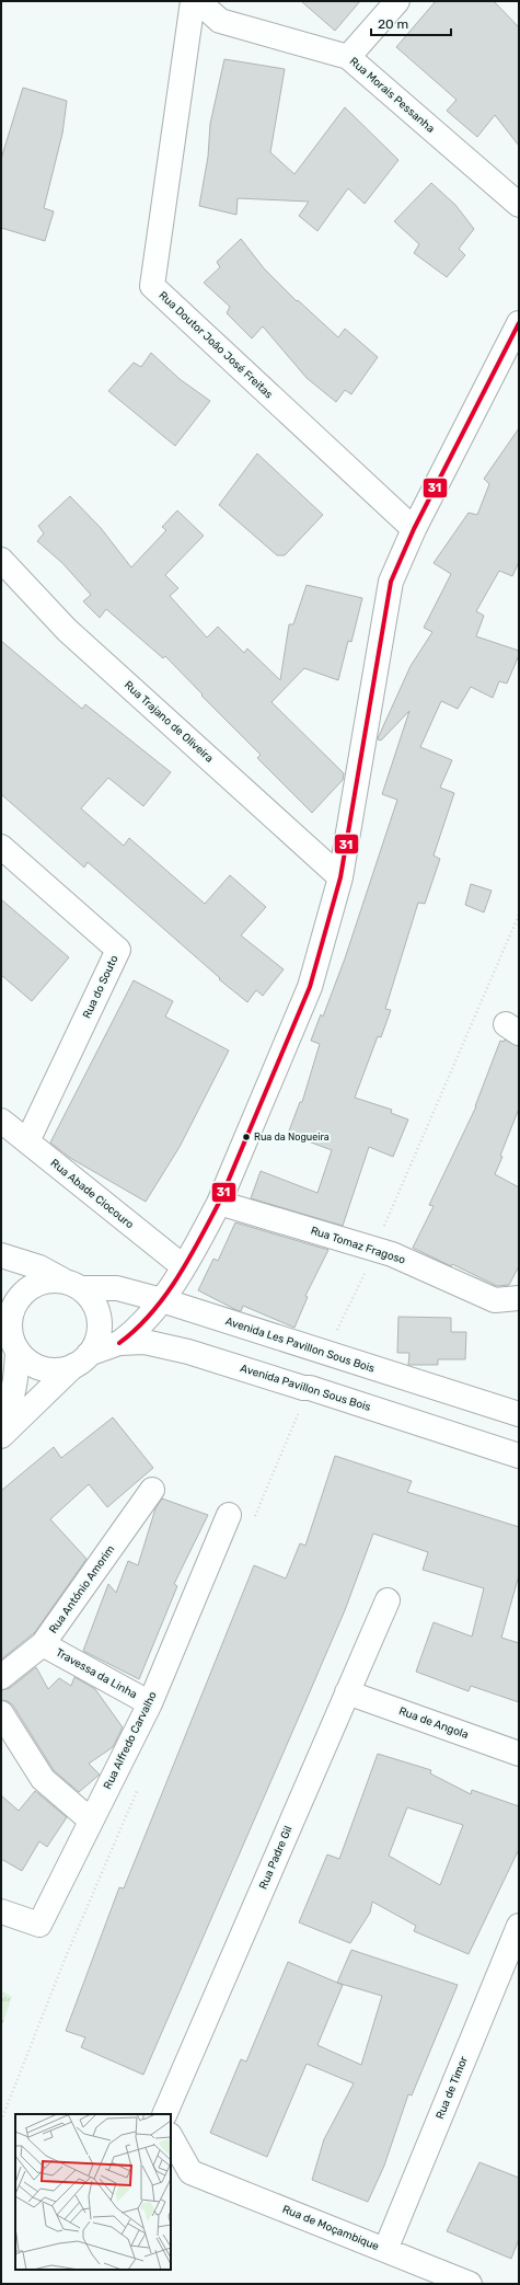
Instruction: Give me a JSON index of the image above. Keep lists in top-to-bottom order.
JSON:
{
  "streets": {
    "street": [
      "Rua Morais Pessanha",
      "Rua Doutor João José Freitas",
      "Rua Trajano de Oliveira",
      "Rua do Souto",
      "Rua Abade Ciocouro",
      "Rua Tomaz Fragoso",
      "Avenida Les Pavillon Sous Bois",
      "Avenida Pavillon Sous Bois",
      "Rua António Amorim",
      "Travessa da Linha",
      "Rua de Angola",
      "Rua Alfredo Carvalho",
      "Rua Padre Gil",
      "Rua de Timor",
      "Rua de Moçambique"
    ]
  },
  "crossings": [
    ["Rua do Souto", "Rua Abade Ciocouro"],
    ["Avenida Les Pavillon Sous Bois", "Avenida Pavillon Sous Bois"],
    ["Rua António Amorim", "Travessa da Linha"],
    ["Travessa da Linha", "Rua Alfredo Carvalho"],
    ["Rua de Angola", "Rua Padre Gil"],
    ["Rua de Timor", "Rua de Moçambique"]
  ],
  "places": ["Rua da Nogueira"],
  "lines": ["transit line 31"],
  "scale_bar": "20 m"
}
